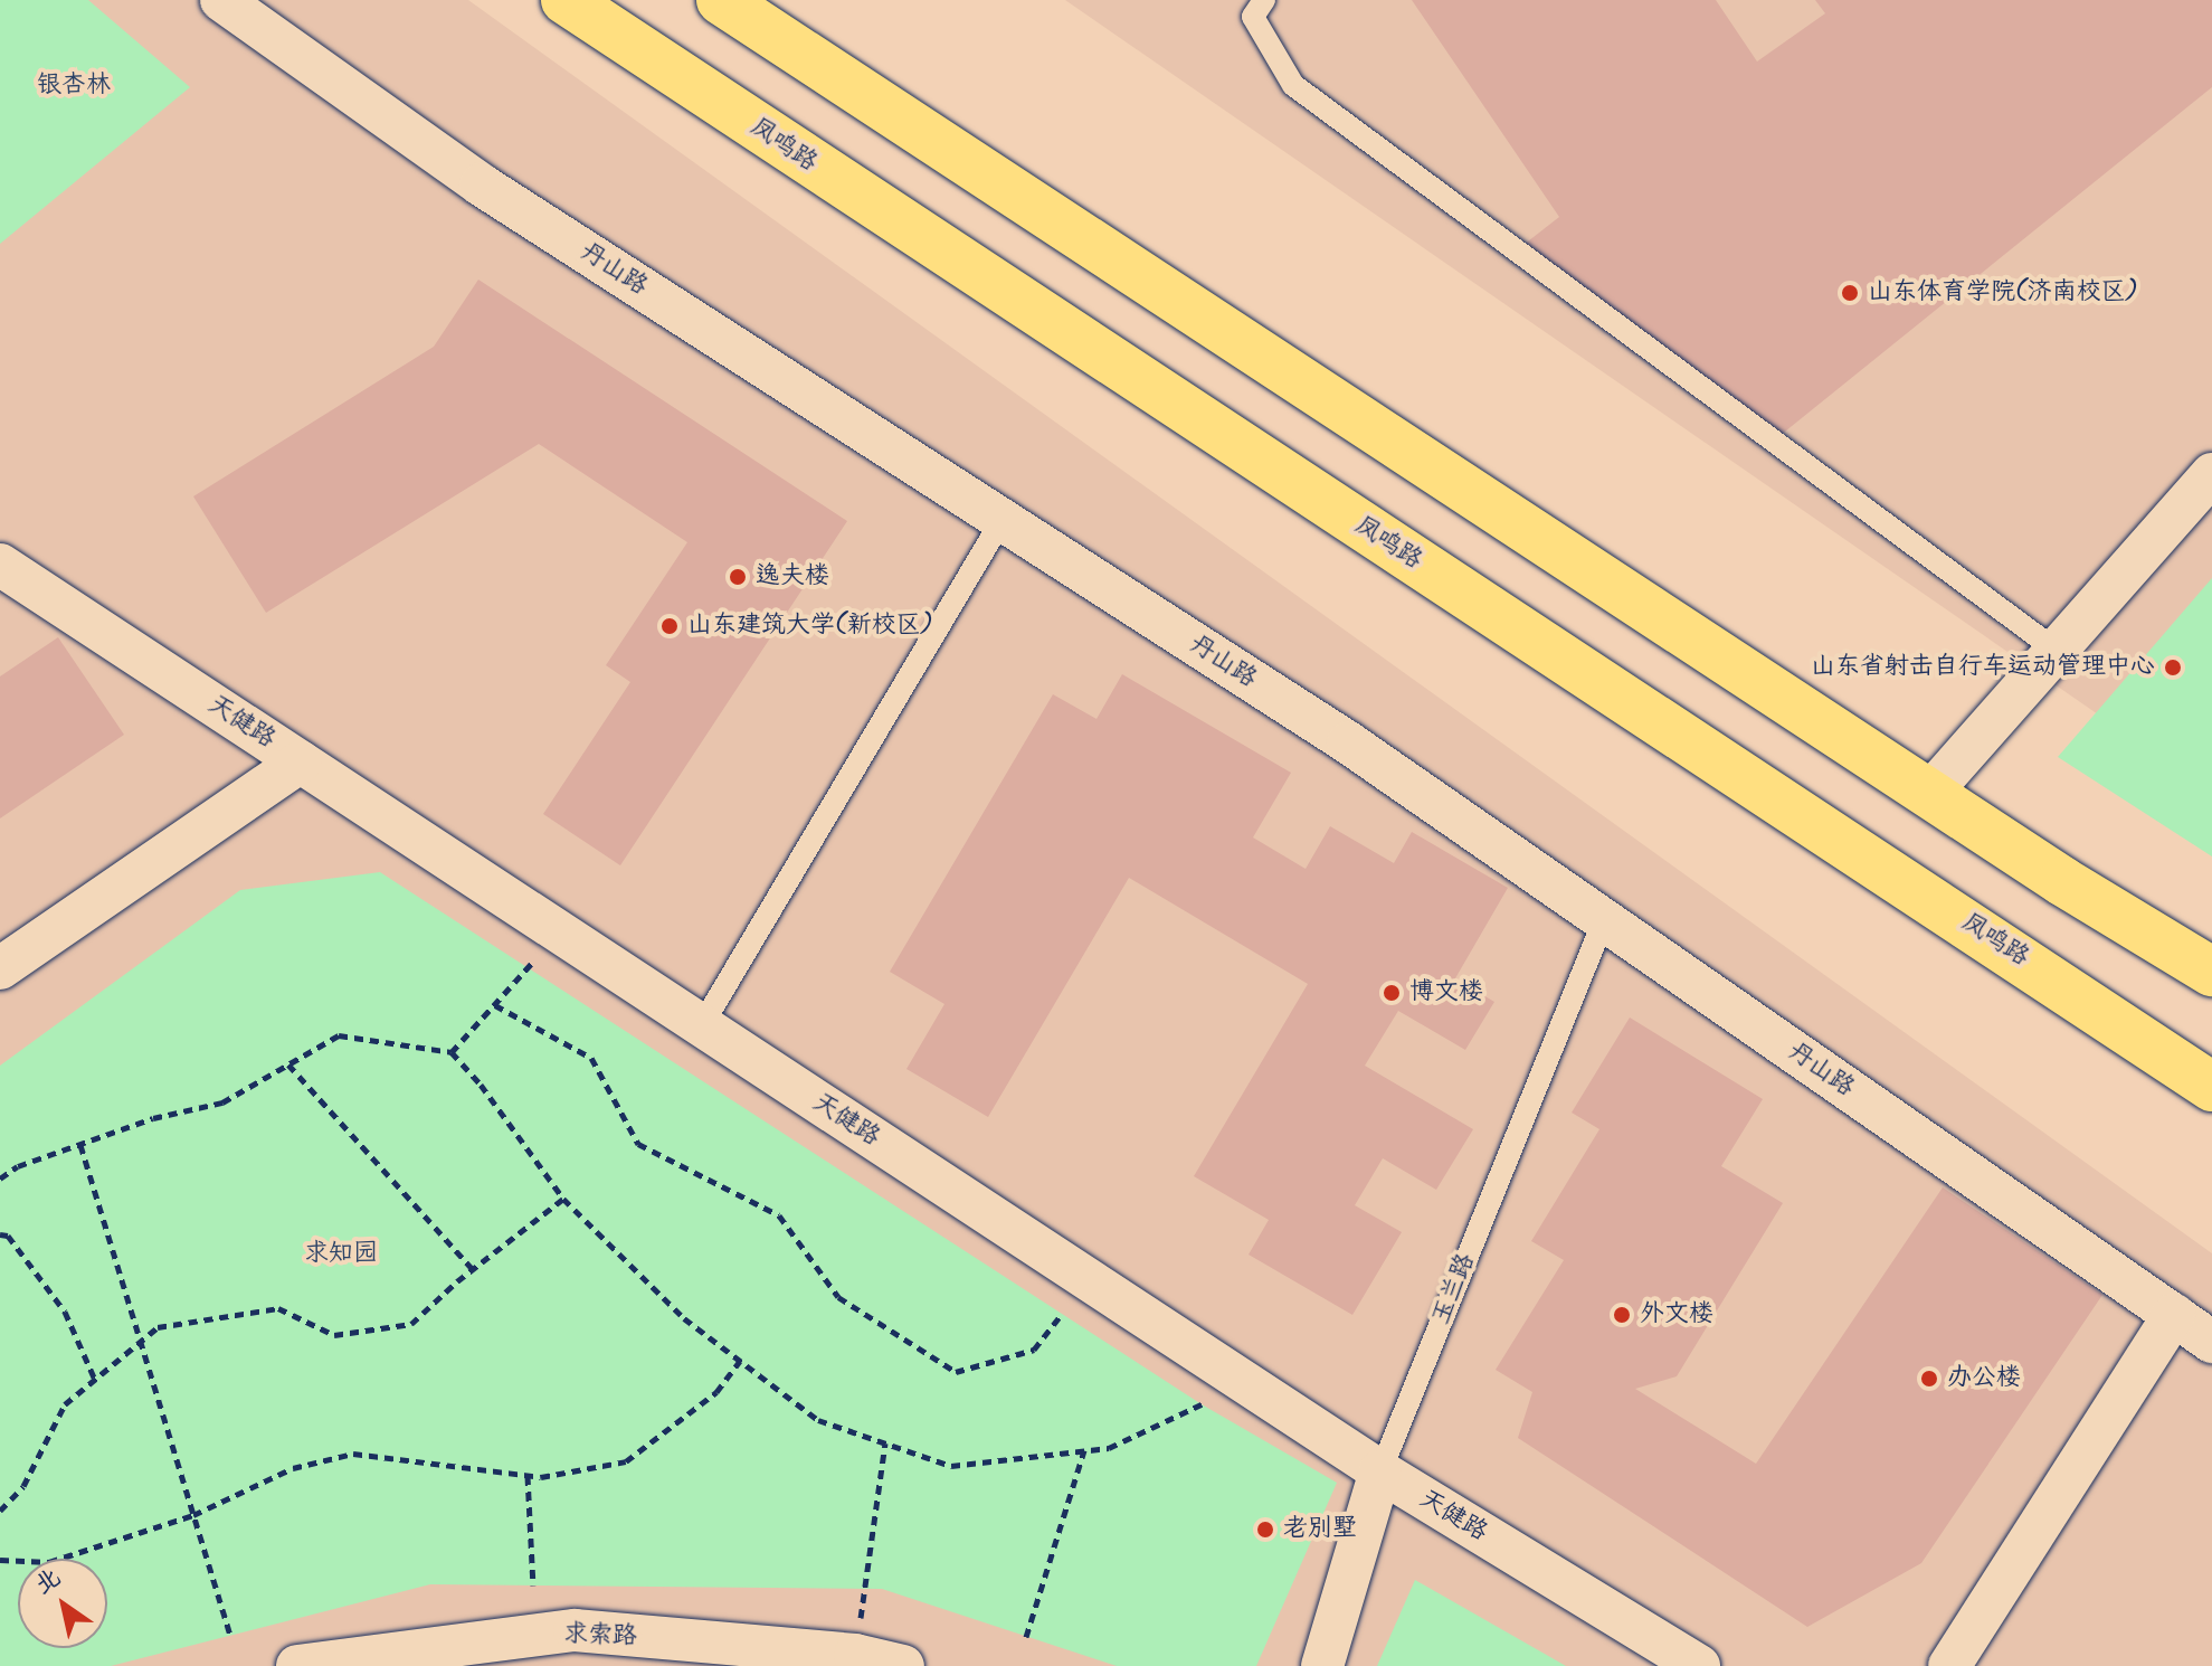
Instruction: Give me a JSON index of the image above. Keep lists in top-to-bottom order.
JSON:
{
  "streets": {
    "main road": ["凤鸣路"],
    "street": [
      "丹山路",
      "天健路",
      "玉兰路",
      "求索路"
    ]
  },
  "crossings": [
    ["丹山路", "玉兰路"],
    ["天健路", "玉兰路"]
  ],
  "parks": ["银杏林", "求知园"],
  "places": [
    "山东体育学院(济南校区)",
    "逸夫楼",
    "山东建筑大学(新校区)",
    "山东省射击自行车运动管理中心",
    "博文楼",
    "外文楼",
    "办公楼",
    "老别墅"
  ],
  "north": "top left"
}
